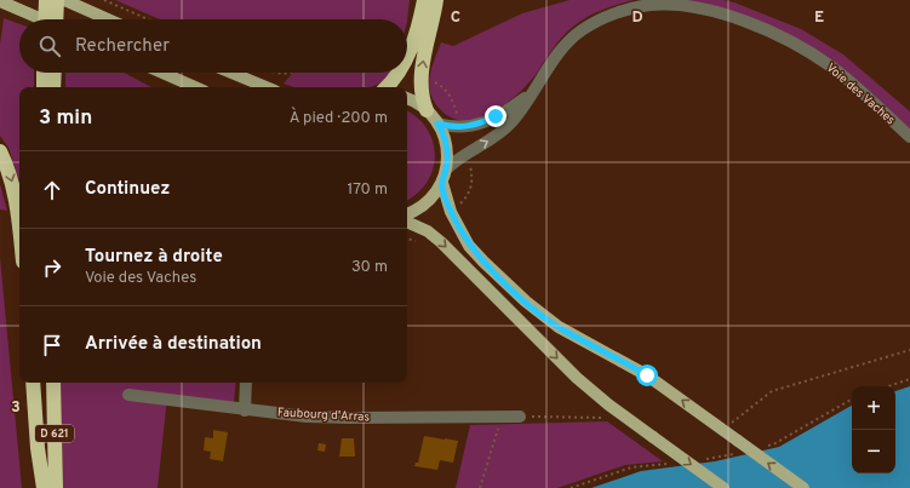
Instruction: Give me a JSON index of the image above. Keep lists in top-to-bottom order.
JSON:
{
  "streets": {
    "highway": ["D 621"],
    "street": ["Voie des Vaches", "Faubourg d'Arras"]
  },
  "page": {
    "search": "Rechercher",
    "heading": ["3 min", "À pied · 200 m"],
    "list": [
      ["Continuez", "170 m"],
      ["Tournez à droite", "Voie des Vaches", "30 m"],
      "Arrivée à destination"
    ],
    "map_buttons": ["+", "−"]
  },
  "grid": {
    "columns": ["C", "D", "E"],
    "rows": ["3"]
  }
}
